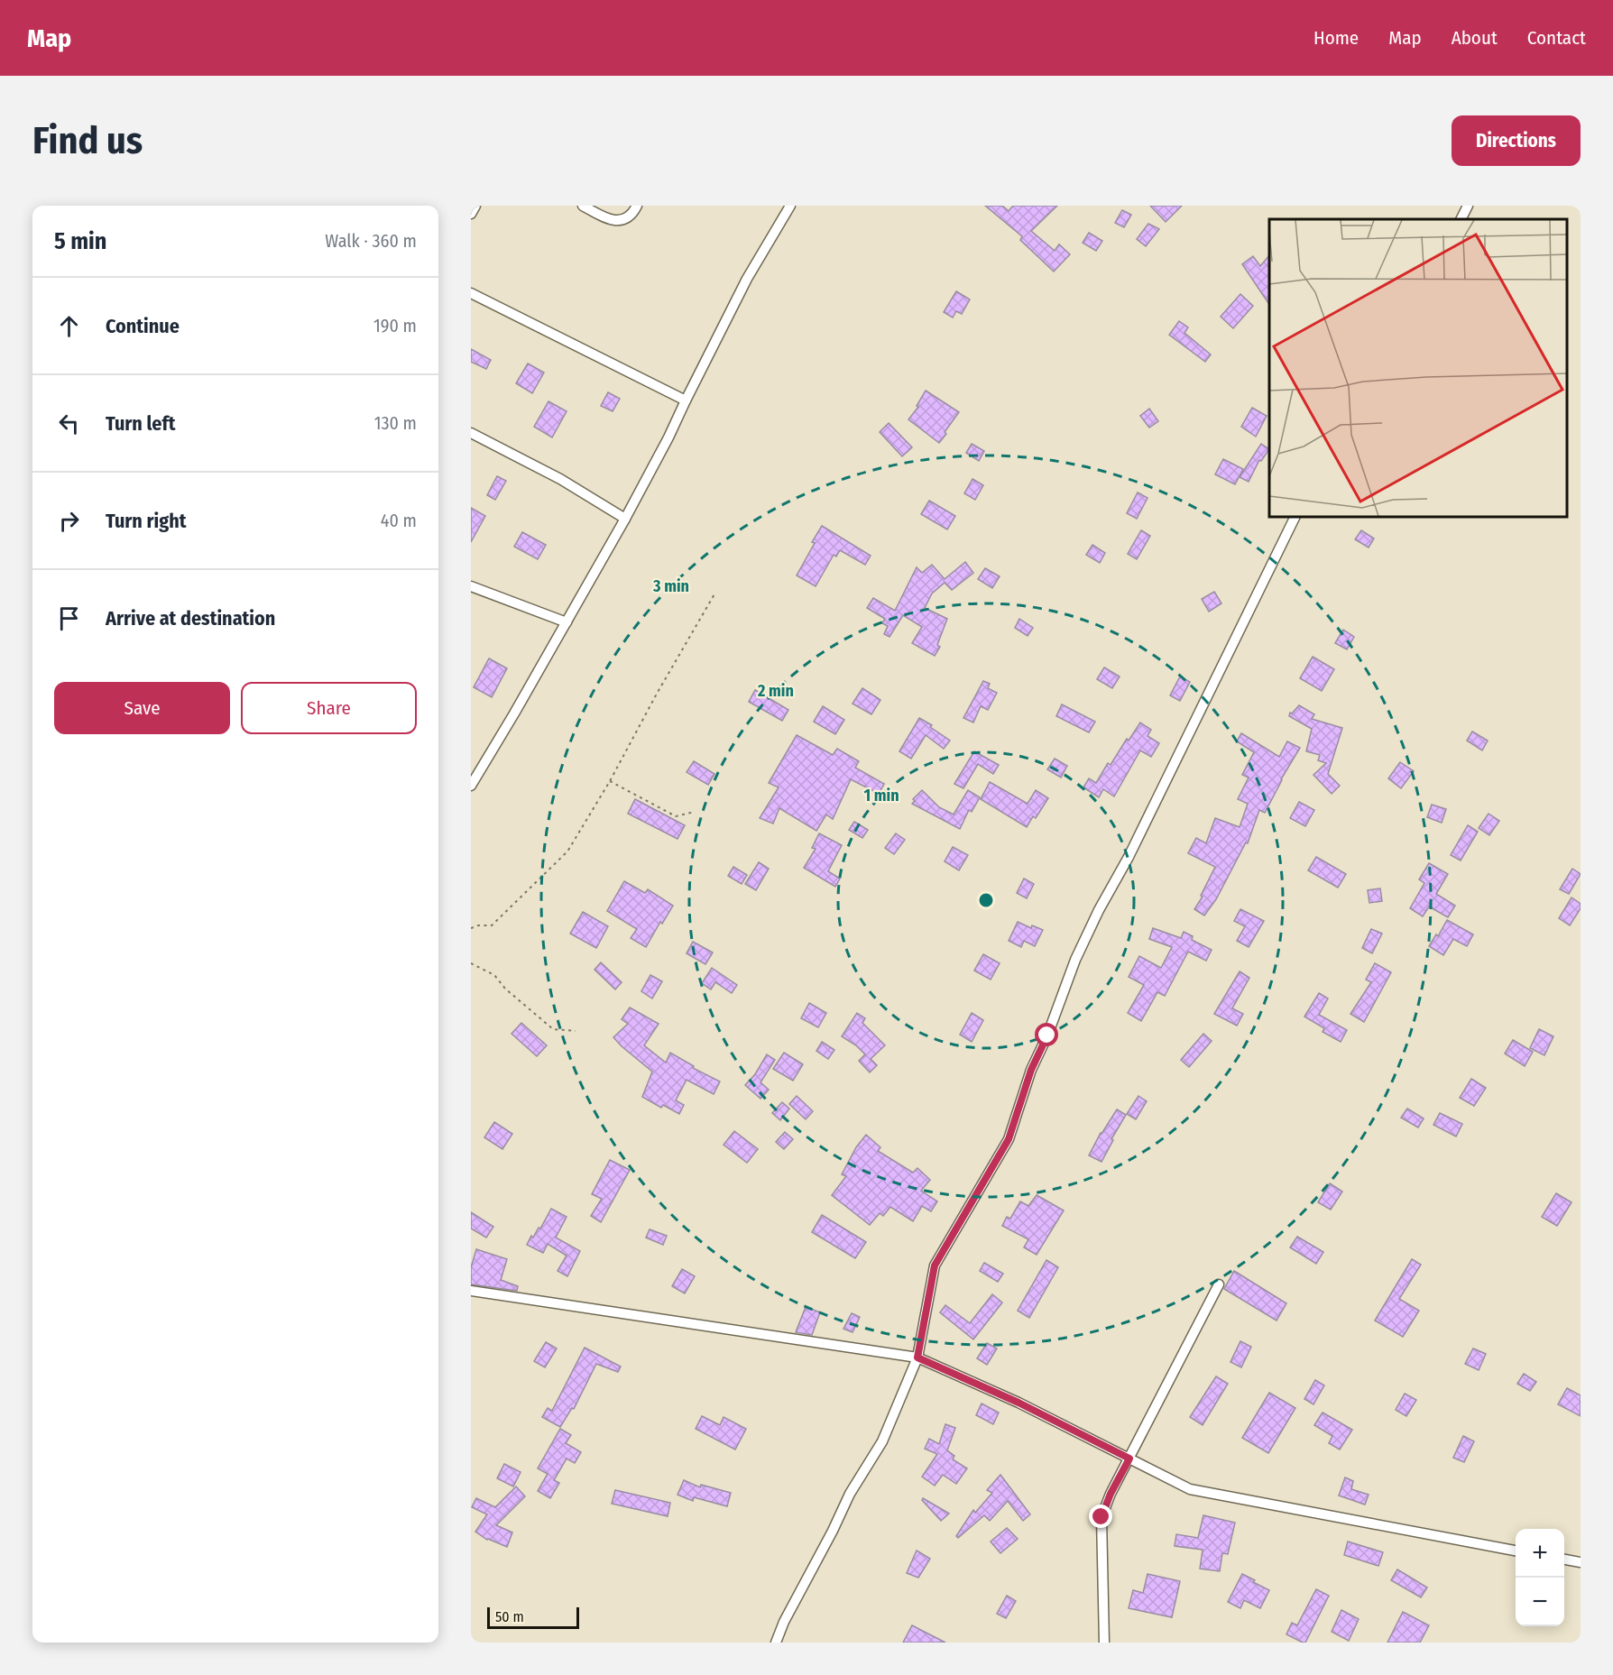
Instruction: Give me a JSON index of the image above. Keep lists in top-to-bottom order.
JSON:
{
  "scale_bar": "50 m",
  "page": {
    "header": "Map",
    "nav": [
      "Home",
      "Map",
      "About",
      "Contact"
    ],
    "buttons": [
      "Directions",
      ["Save", "Share"]
    ],
    "title": "Find us",
    "heading": ["5 min", "Walk · 360 m"],
    "list": [
      ["Continue", "190 m"],
      ["Turn left", "130 m"],
      ["Turn right", "40 m"],
      "Arrive at destination"
    ],
    "map_buttons": ["+", "−"],
    "scale": "50 m"
  },
  "rings": ["3 min", "2 min", "1 min"]
}
